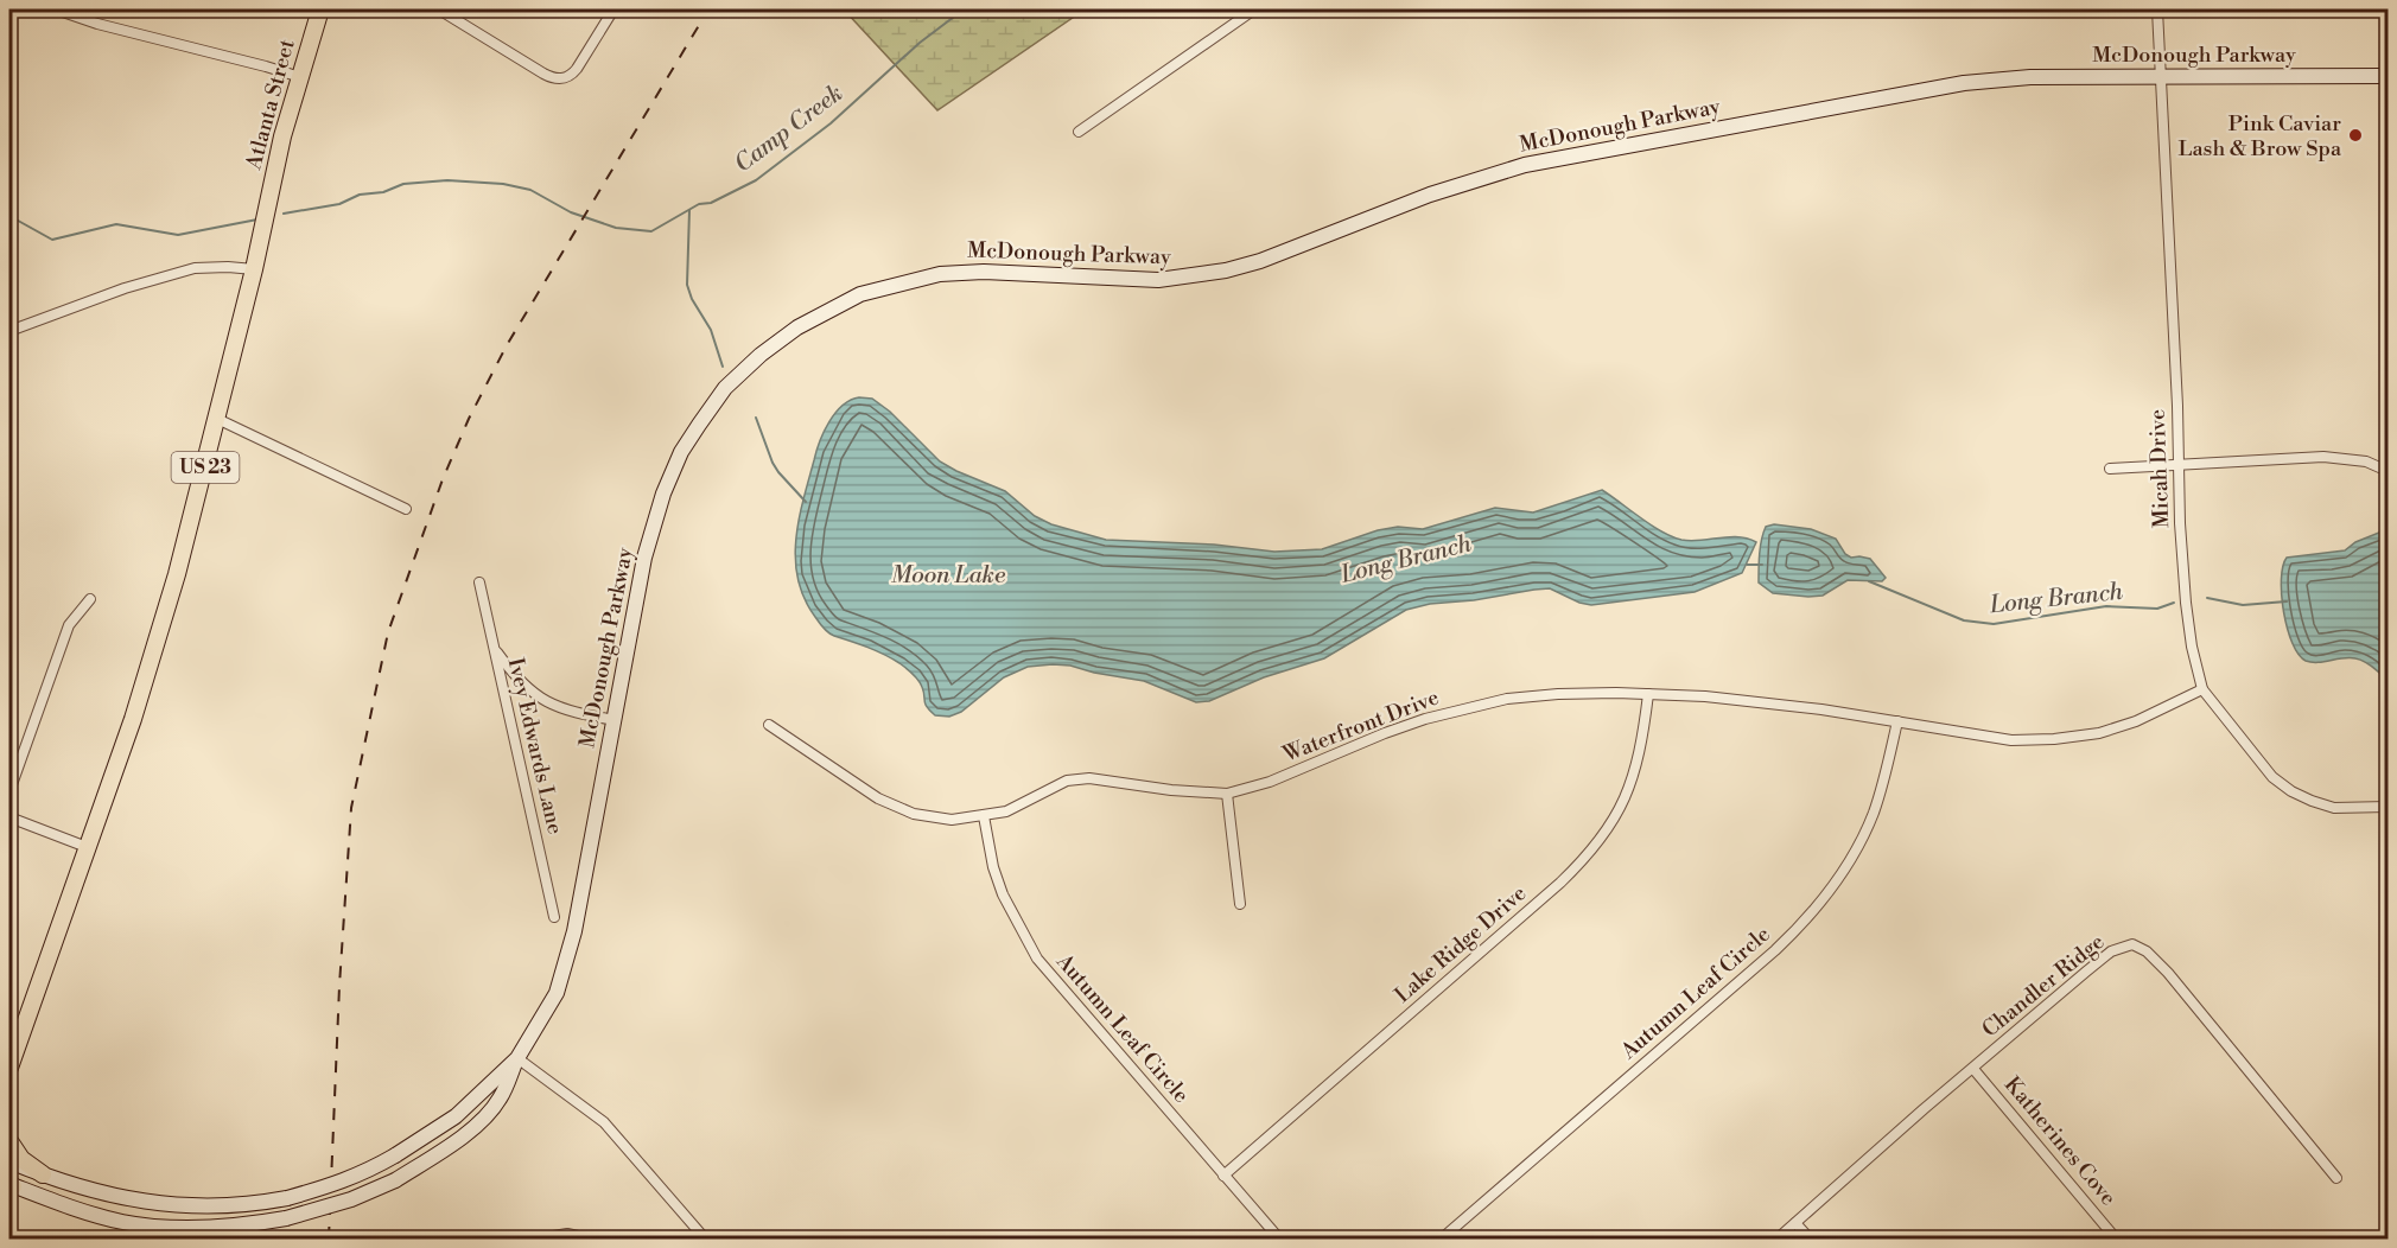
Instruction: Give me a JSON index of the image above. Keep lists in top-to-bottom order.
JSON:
{
  "streets": {
    "main road": ["Atlanta Street", "US 23"],
    "street": [
      "McDonough Parkway",
      "Micah Drive",
      "Waterfront Drive",
      "Ivey Edwards Lane",
      "Lake Ridge Drive",
      "Chandler Ridge",
      "Autumn Leaf Circle",
      "Katherines Cove"
    ]
  },
  "crossings": [
    ["McDonough Parkway", "Micah Drive"],
    ["Atlanta Street", "US 23"],
    ["Micah Drive", "Waterfront Drive"],
    ["Waterfront Drive", "Lake Ridge Drive"],
    ["Waterfront Drive", "Autumn Leaf Circle"],
    ["Lake Ridge Drive", "Autumn Leaf Circle"],
    ["Chandler Ridge", "Katherines Cove"]
  ],
  "water": ["Camp Creek", "Long Branch", "Moon Lake"],
  "places": ["Pink Caviar Lash & Brow Spa"]
}
